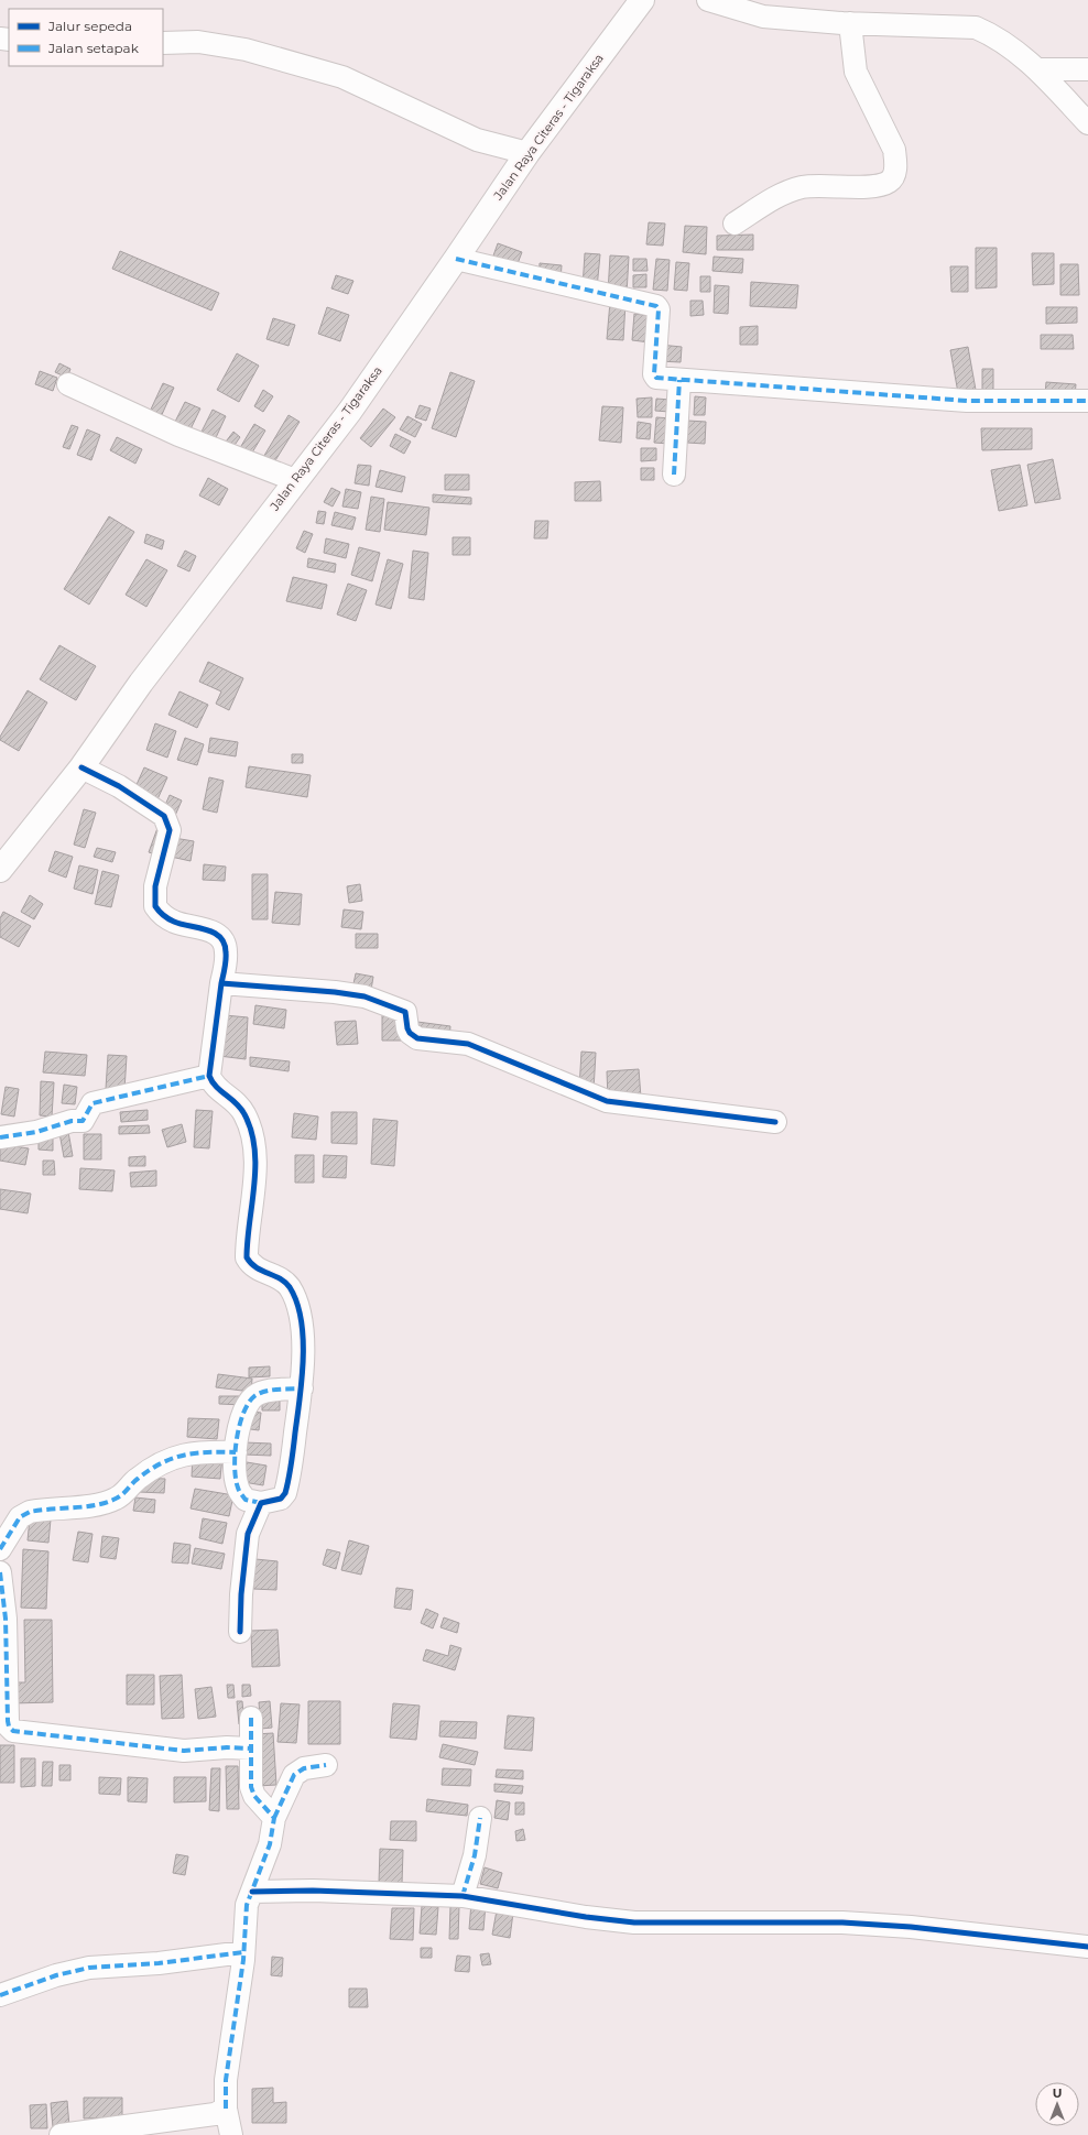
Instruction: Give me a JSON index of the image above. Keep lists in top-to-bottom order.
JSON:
{
  "streets": {
    "main road": ["Jalan Raya Citeras - Tigaraksa"]
  },
  "legend": ["Jalur sepeda", "Jalan setapak"],
  "north": "top"
}
